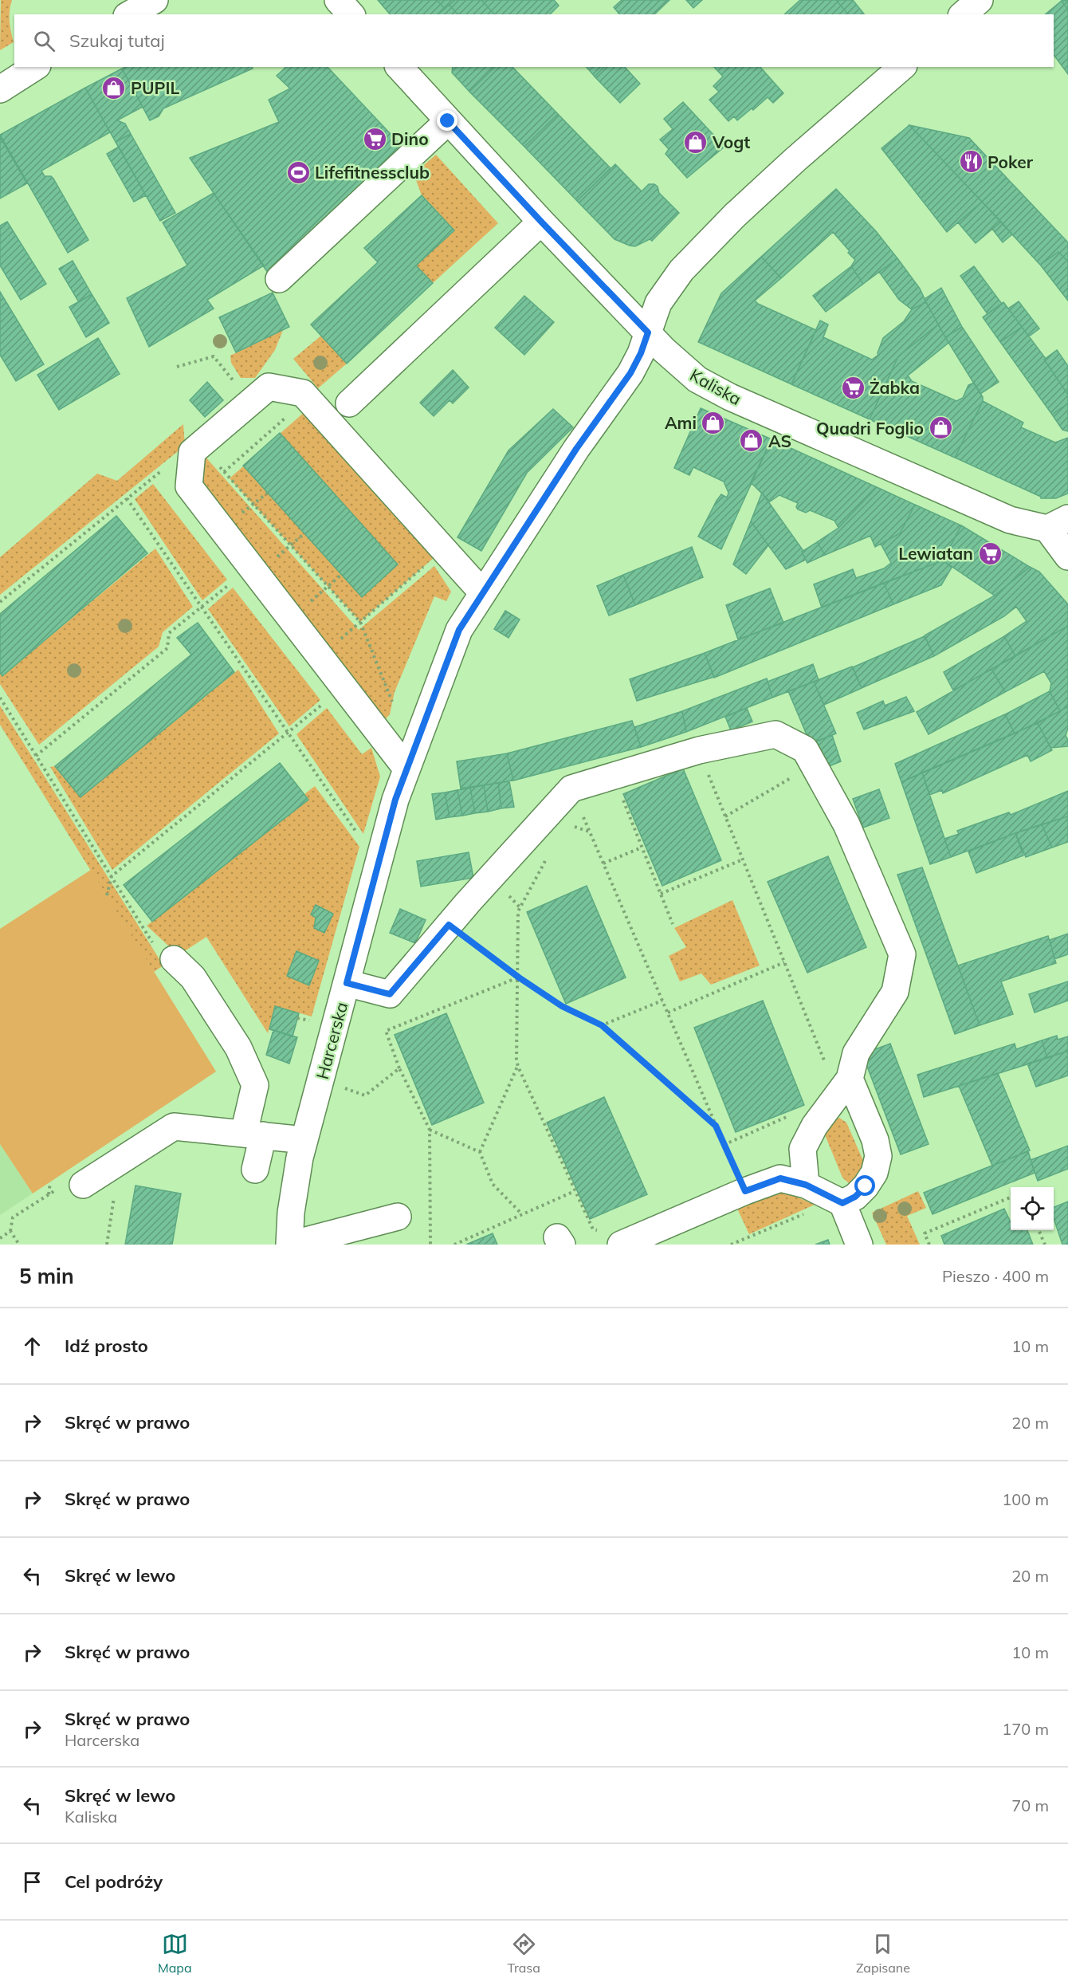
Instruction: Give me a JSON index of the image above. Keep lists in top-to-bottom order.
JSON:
{
  "streets": {
    "street": ["Kaliska", "Harcerska"]
  },
  "crossings": [
    ["Kaliska", "Harcerska"]
  ],
  "places": {
    "shop": [
      "PUPIL",
      "Vogt",
      "Ami",
      "Quadri Foglio",
      "AS"
    ],
    "supermarket": ["Dino", "Żabka", "Lewiatan"],
    "restaurant": ["Poker"],
    "sports": ["Lifefitnessclub"]
  },
  "page": {
    "search": "Szukaj tutaj",
    "heading": ["5 min", "Pieszo · 400 m"],
    "list": [
      ["Idź prosto", "10 m"],
      ["Skręć w prawo", "20 m"],
      ["Skręć w prawo", "100 m"],
      ["Skręć w lewo", "20 m"],
      ["Skręć w prawo", "10 m"],
      ["Skręć w prawo", "Harcerska", "170 m"],
      ["Skręć w lewo", "Kaliska", "70 m"],
      "Cel podróży"
    ],
    "nav": ["Mapa", "Trasa", "Zapisane"]
  }
}
